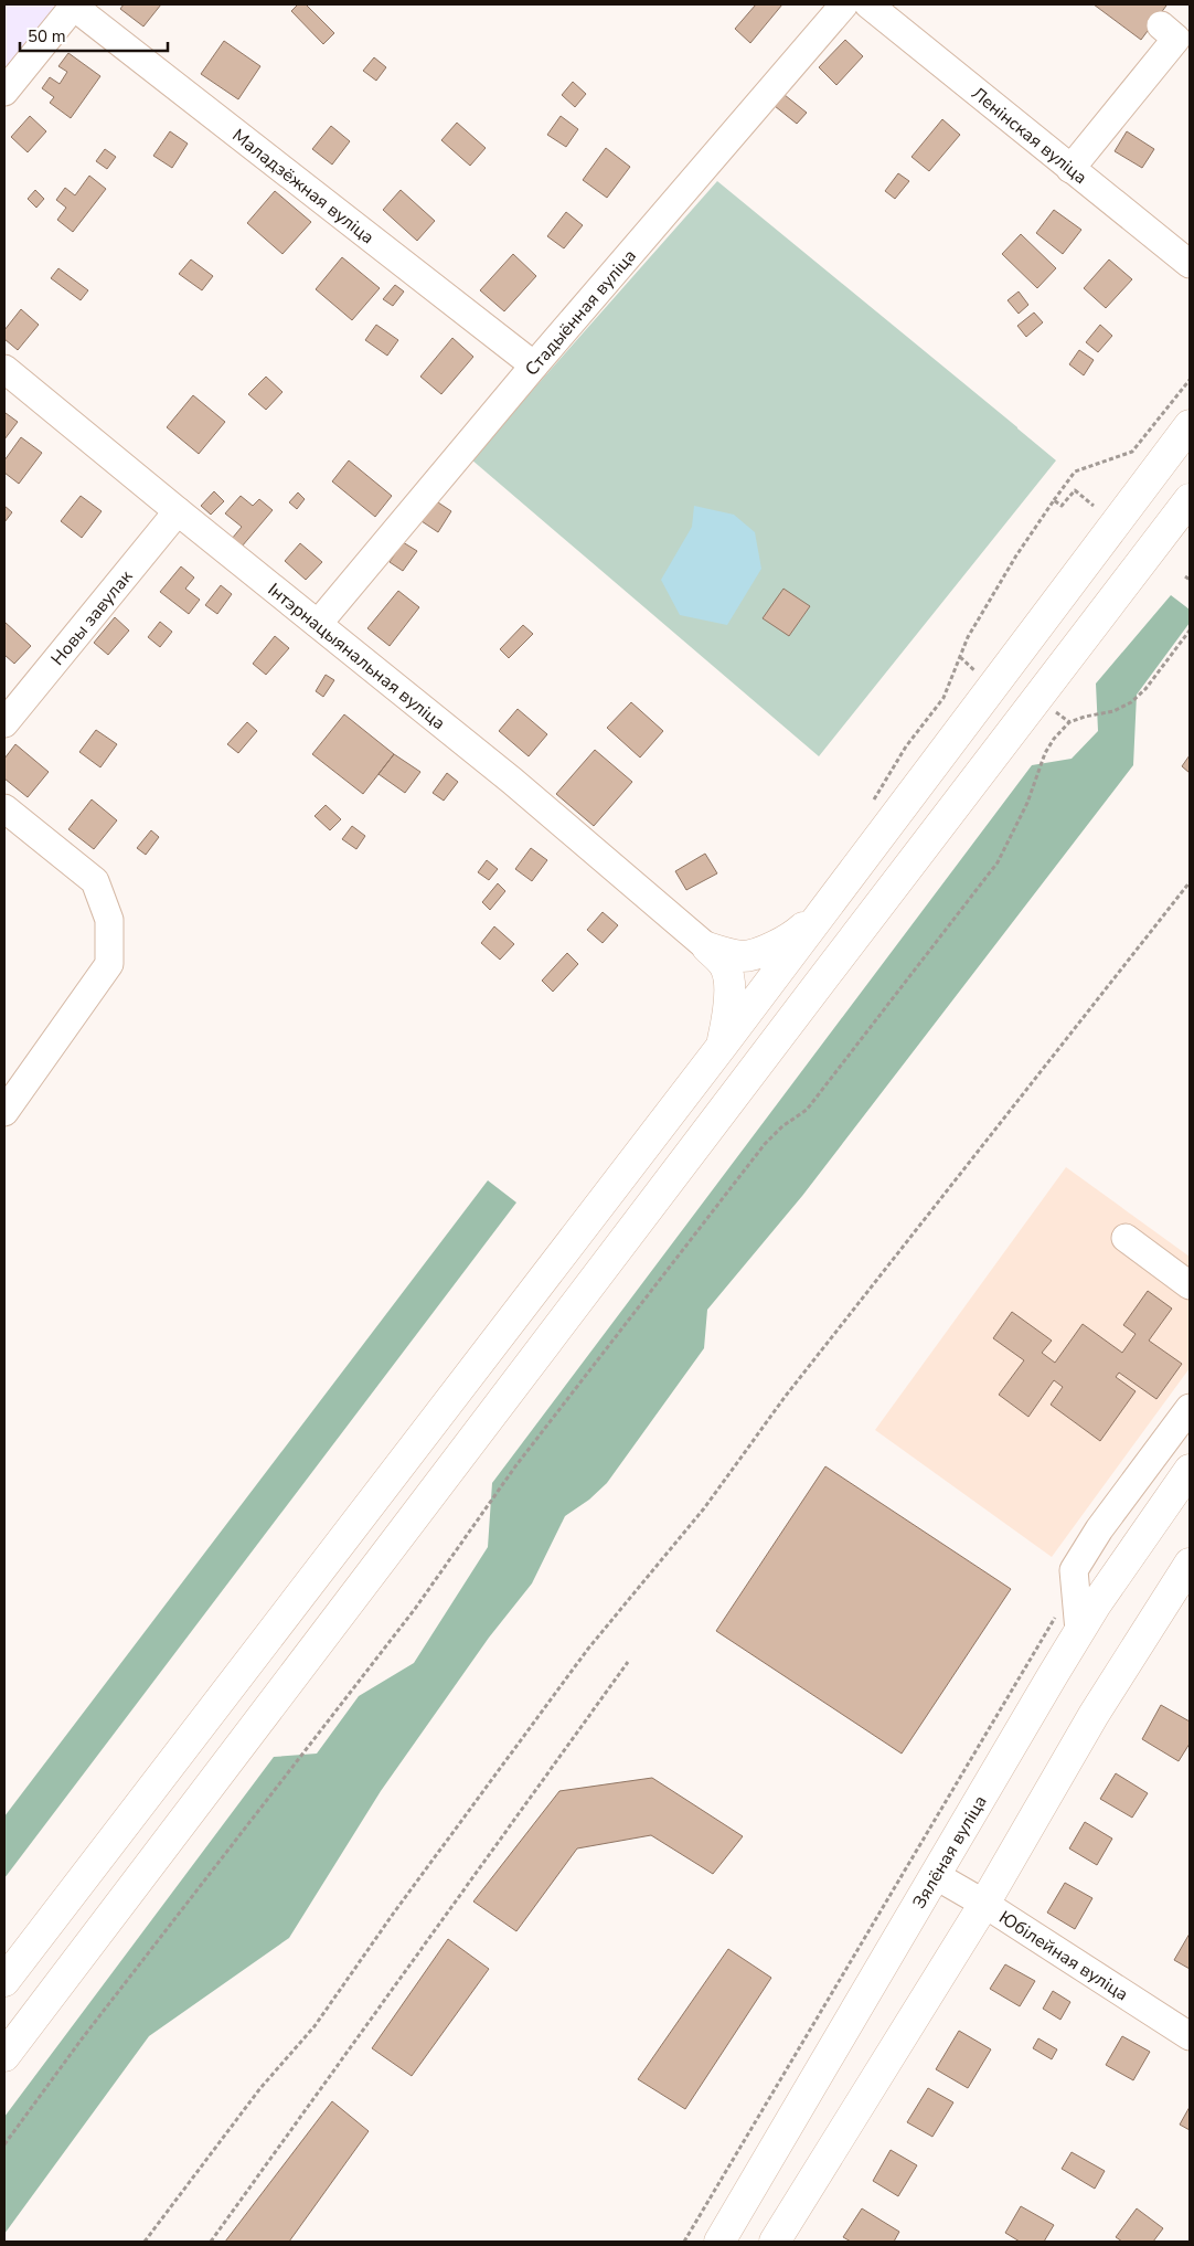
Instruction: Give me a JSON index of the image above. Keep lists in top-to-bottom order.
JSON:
{
  "streets": {
    "main road": ["Зялёная вуліца"],
    "street": [
      "Ленінская вуліца",
      "Маладзёжная вуліца",
      "Стадыённая вуліца",
      "Новы завулак",
      "Інтэрнацыянальная вуліца",
      "Юбілейная вуліца"
    ]
  },
  "crossings": [
    ["Маладзёжная вуліца", "Стадыённая вуліца"],
    ["Стадыённая вуліца", "Інтэрнацыянальная вуліца"],
    ["Новы завулак", "Інтэрнацыянальная вуліца"],
    ["Зялёная вуліца", "Юбілейная вуліца"]
  ],
  "scale_bar": "50 m"
}
